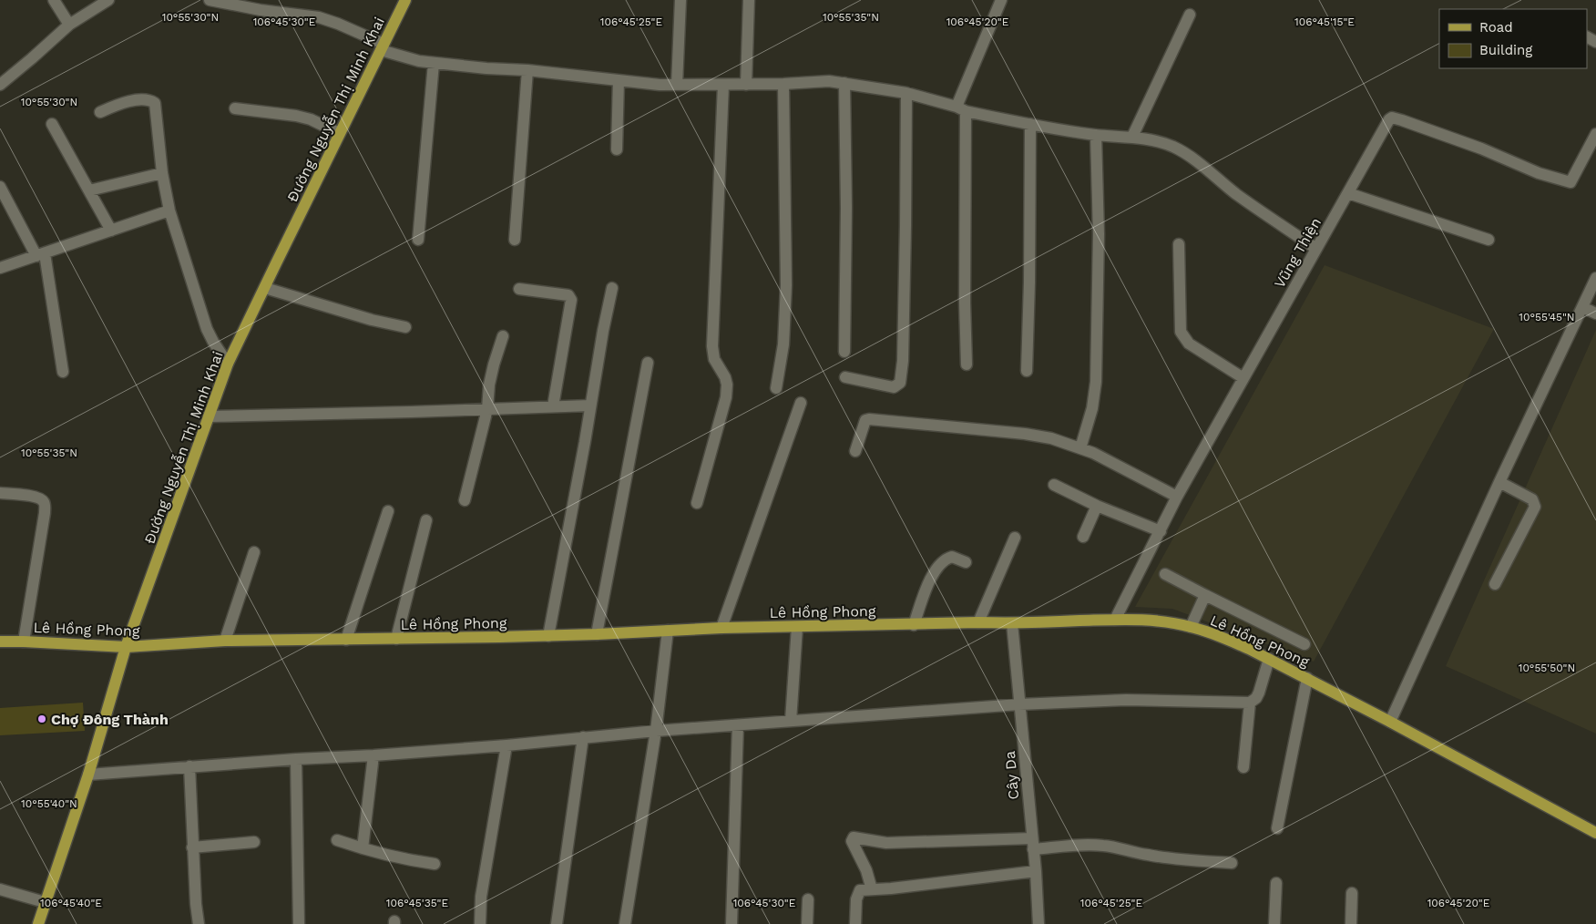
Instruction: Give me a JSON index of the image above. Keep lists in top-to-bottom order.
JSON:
{
  "streets": {
    "main road": ["Đường Nguyễn Thị Minh Khai", "Lê Hồng Phong"],
    "street": ["Vũng Thiện", "Cây Da"]
  },
  "crossings": [
    ["Đường Nguyễn Thị Minh Khai", "Lê Hồng Phong"],
    ["Vũng Thiện", "Lê Hồng Phong"],
    ["Lê Hồng Phong", "Cây Da"]
  ],
  "places": ["Chợ Đông Thành"],
  "legend": ["Road", "Building"],
  "coordinates": [
    "10°55'30\"N",
    "10°55'35\"N",
    "106°45'30\"E",
    "106°45'25\"E",
    "106°45'20\"E",
    "106°45'15\"E",
    "10°55'45\"N",
    "10°55'50\"N",
    "10°55'40\"N",
    "106°45'40\"E",
    "106°45'35\"E"
  ]
}
